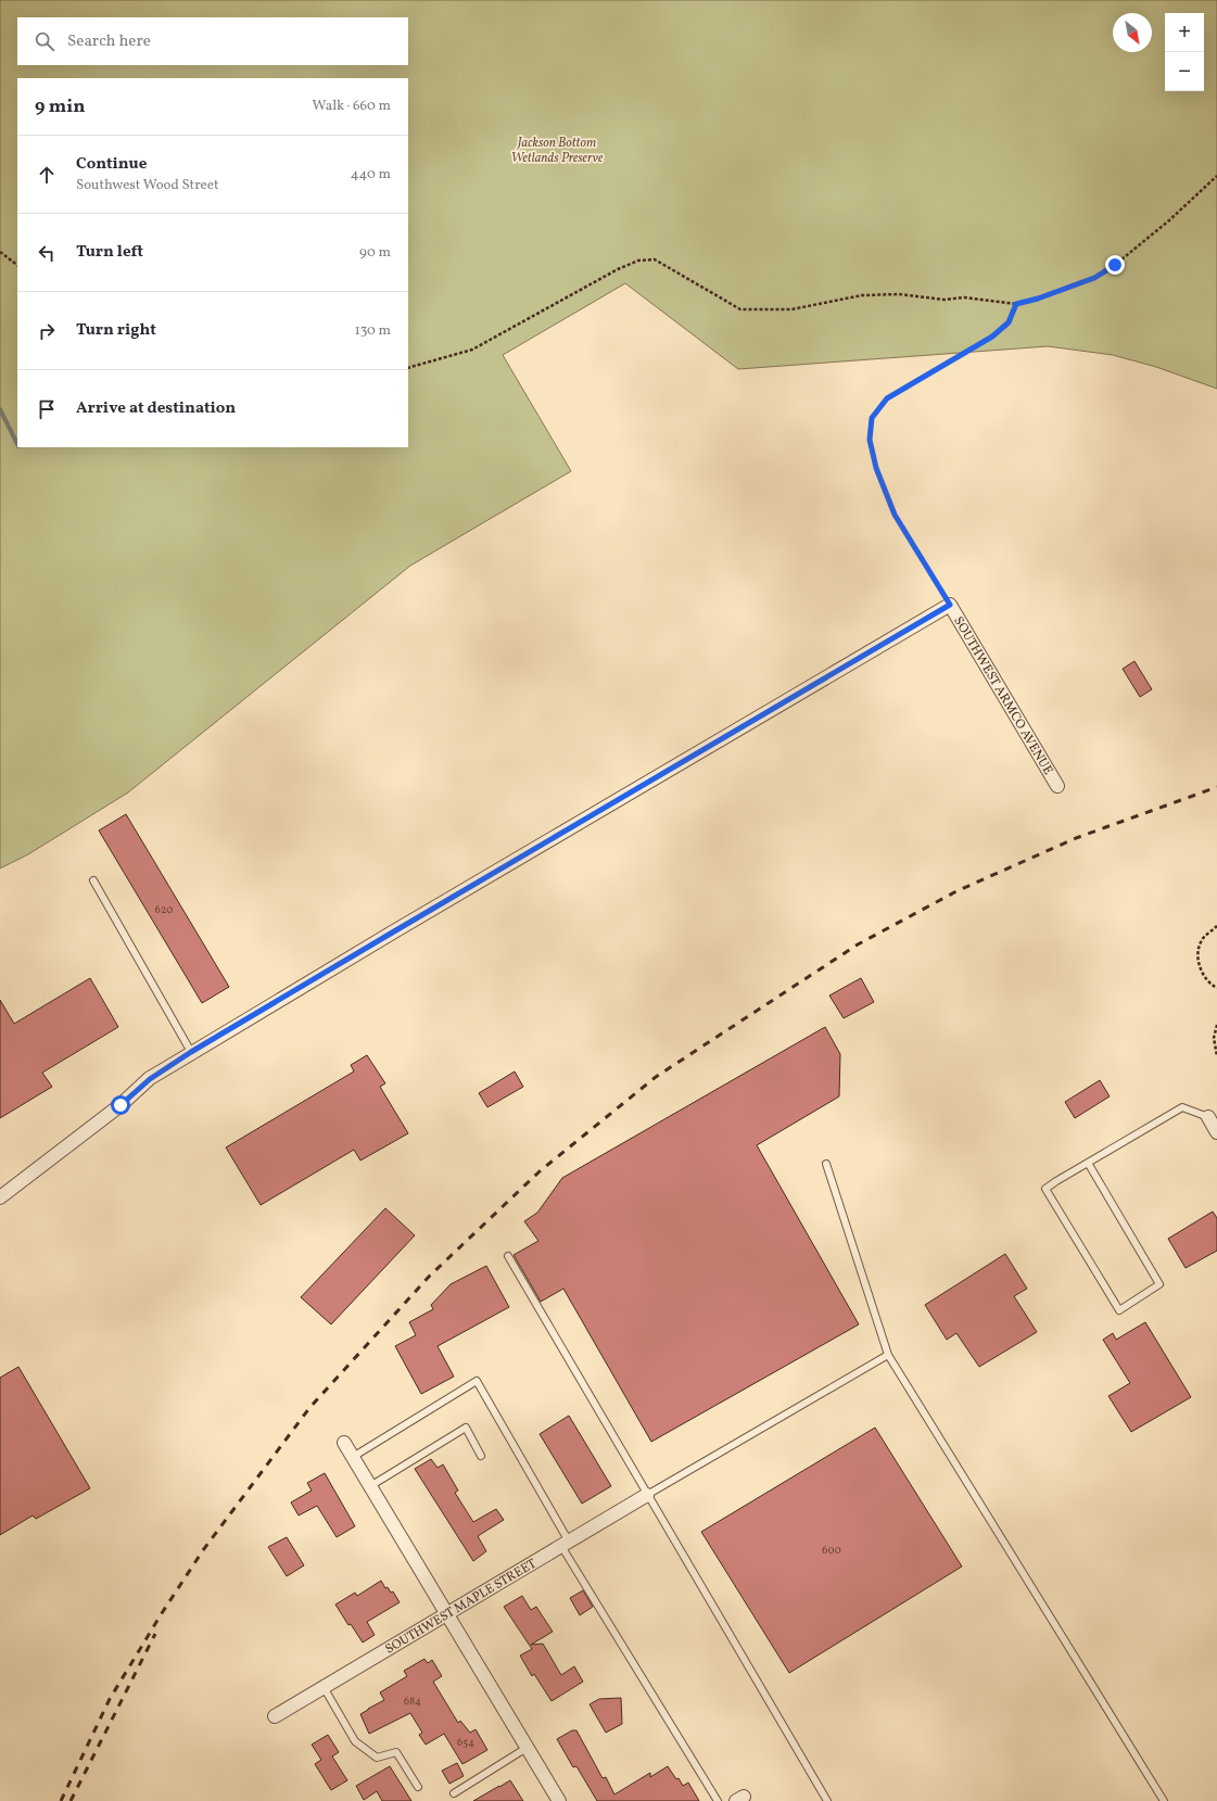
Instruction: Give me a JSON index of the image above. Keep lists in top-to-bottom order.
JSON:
{
  "streets": {
    "street": ["SOUTHWEST ARMCO AVENUE", "SOUTHWEST MAPLE STREET"]
  },
  "parks": ["Jackson Bottom Wetlands Preserve"],
  "house_numbers": [
    "620",
    "600",
    "684",
    "654"
  ],
  "north": "bottom right",
  "page": {
    "map_buttons": ["+", "−"],
    "search": "Search here",
    "heading": ["9 min", "Walk · 660 m"],
    "list": [
      ["Continue", "Southwest Wood Street", "440 m"],
      ["Turn left", "90 m"],
      ["Turn right", "130 m"],
      "Arrive at destination"
    ]
  }
}
